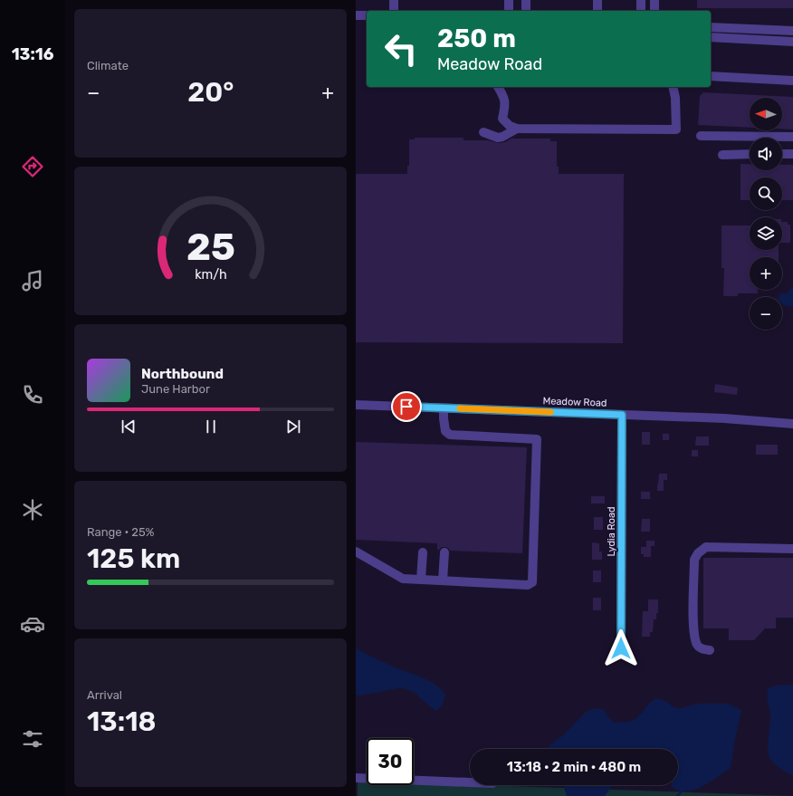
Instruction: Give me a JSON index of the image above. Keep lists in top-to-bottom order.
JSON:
{
  "streets": {
    "street": ["Meadow Road", "Lydia Road"]
  },
  "crossings": [
    ["Meadow Road", "Lydia Road"]
  ],
  "north": "left",
  "page": {
    "tabs": "13:16",
    "tile": [
      "Climate",
      ["Range · 25%", "125 km"],
      ["Arrival", "13:18"]
    ],
    "turn": ["250 m", "Meadow Road"],
    "heat": ["−", "20°", "+"],
    "map_buttons": ["+", "−"],
    "song": ["Northbound", "June Harbor"],
    "limit": "30",
    "trip": "13:18 · 2 min · 480 m",
    "gauge": ["25", "km/h"]
  }
}
